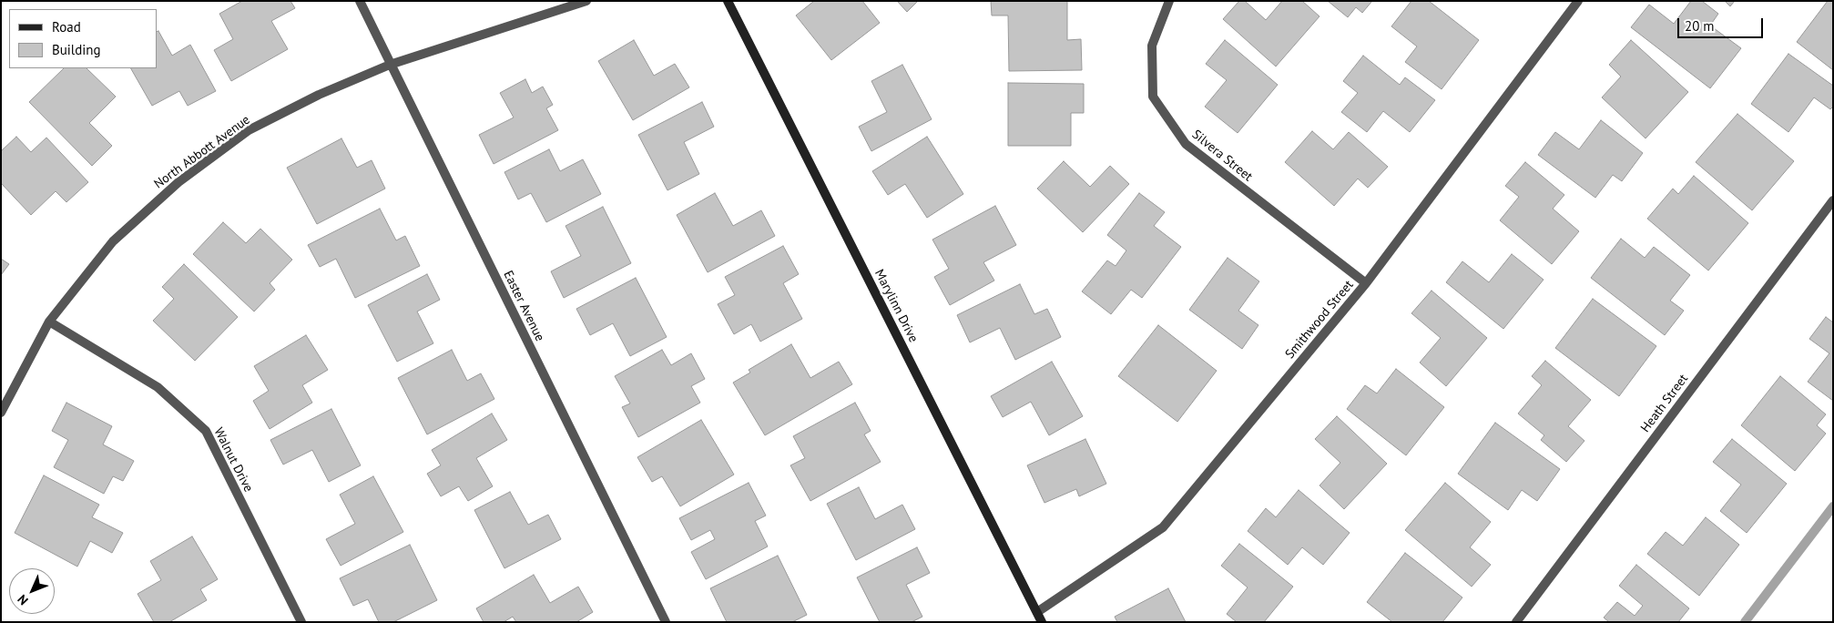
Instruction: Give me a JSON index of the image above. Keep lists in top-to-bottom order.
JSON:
{
  "streets": {
    "street": [
      "North Abbott Avenue",
      "Silvera Street",
      "Easter Avenue",
      "Marylinn Drive",
      "Smithwood Street",
      "Heath Street",
      "Walnut Drive"
    ]
  },
  "crossings": [
    ["North Abbott Avenue", "Easter Avenue"],
    ["North Abbott Avenue", "Walnut Drive"],
    ["Silvera Street", "Smithwood Street"],
    ["Marylinn Drive", "Smithwood Street"]
  ],
  "legend": ["Road", "Building"],
  "scale_bar": "20 m",
  "north": "bottom left"
}
